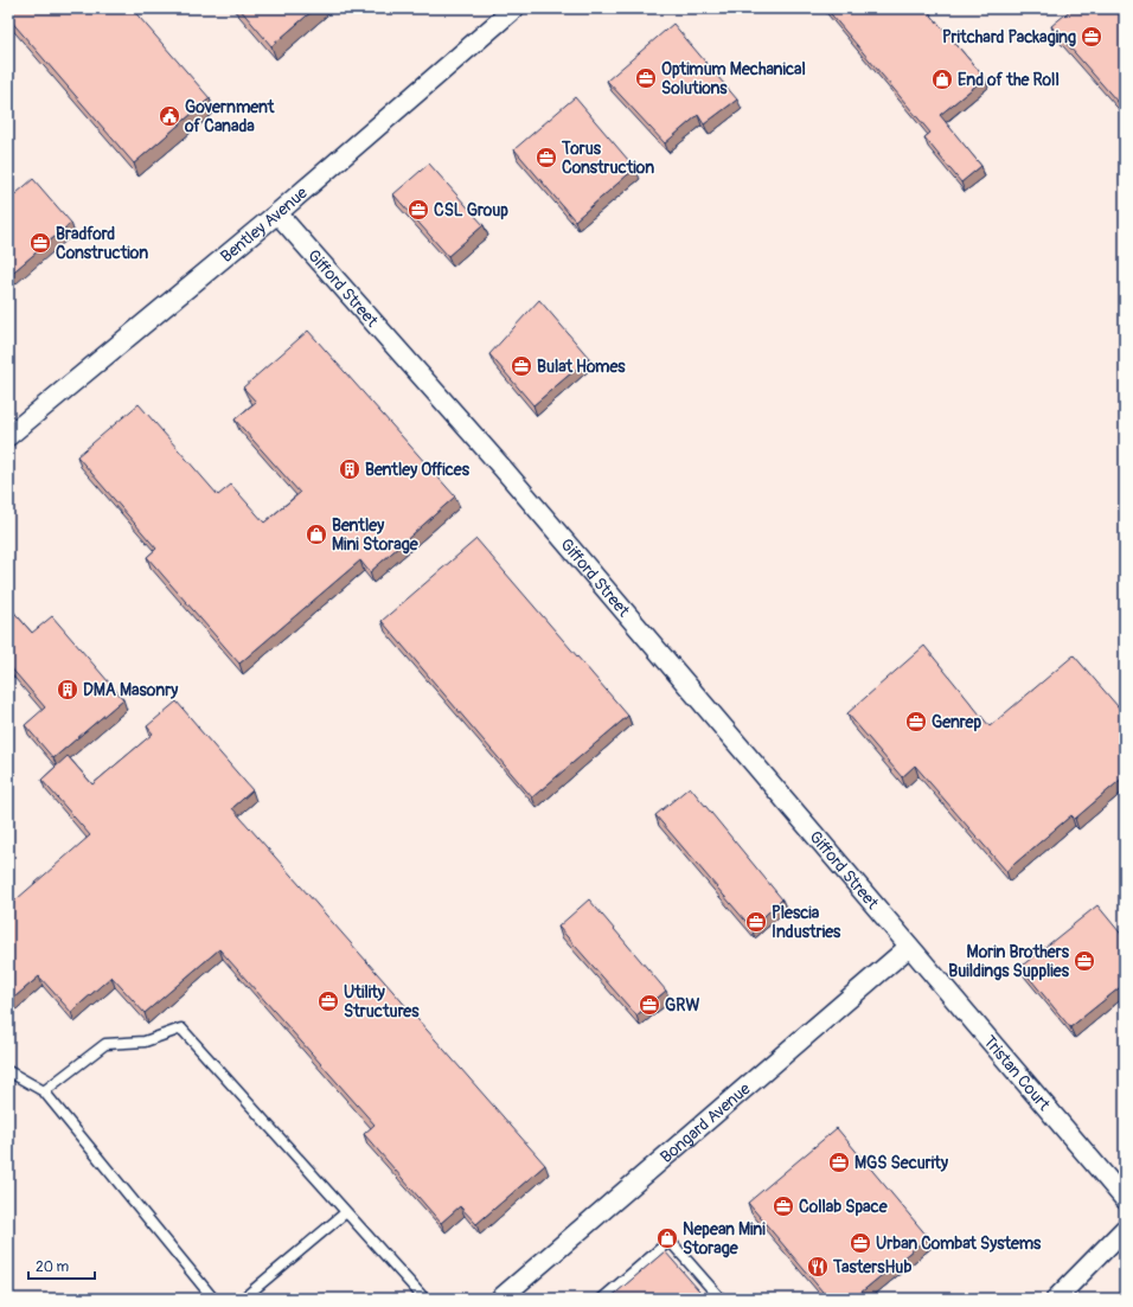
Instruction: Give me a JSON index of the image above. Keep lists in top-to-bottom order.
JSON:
{
  "streets": {
    "street": [
      "Bentley Avenue",
      "Gifford Street",
      "Tristan Court",
      "Bongard Avenue"
    ]
  },
  "crossings": [
    ["Bentley Avenue", "Gifford Street"],
    ["Gifford Street", "Tristan Court"],
    ["Gifford Street", "Bongard Avenue"],
    ["Tristan Court", "Bongard Avenue"]
  ],
  "places": {
    "office": [
      "Pritchard Packaging",
      "Optimum Mechanical Solutions",
      "Torus Construction",
      "CSL Group",
      "Bradford Construction",
      "Bulat Homes",
      "Genrep",
      "Plescia Industries",
      "Morin Brothers Buildings Supplies",
      "Utility Structures",
      "GRW",
      "MGS Security",
      "Collab Space",
      "Urban Combat Systems"
    ],
    "shop": ["End of the Roll", "Bentley Mini Storage", "Nepean Mini Storage"],
    "public building": ["Government of Canada"],
    "building": ["Bentley Offices", "DMA Masonry"],
    "restaurant": ["TastersHub"]
  },
  "scale_bar": "20 m"
}
